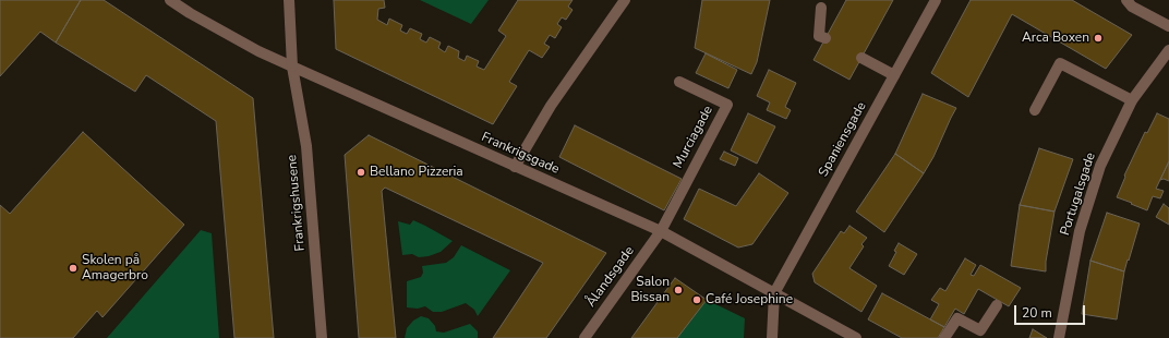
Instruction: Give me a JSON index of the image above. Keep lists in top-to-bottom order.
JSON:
{
  "streets": {
    "street": [
      "Murciagade",
      "Spaniensgade",
      "Frankrigsgade",
      "Portugalsgade",
      "Frankrigshusene",
      "Ålandsgade"
    ]
  },
  "crossings": [
    ["Murciagade", "Frankrigsgade"],
    ["Murciagade", "Ålandsgade"],
    ["Spaniensgade", "Frankrigsgade"],
    ["Frankrigsgade", "Frankrigshusene"],
    ["Frankrigsgade", "Ålandsgade"]
  ],
  "places": [
    "Arca Boxen",
    "Bellano Pizzeria",
    "Skolen på Amagerbro",
    "Salon Bissan",
    "Café Josephine"
  ],
  "scale_bar": "20 m"
}
